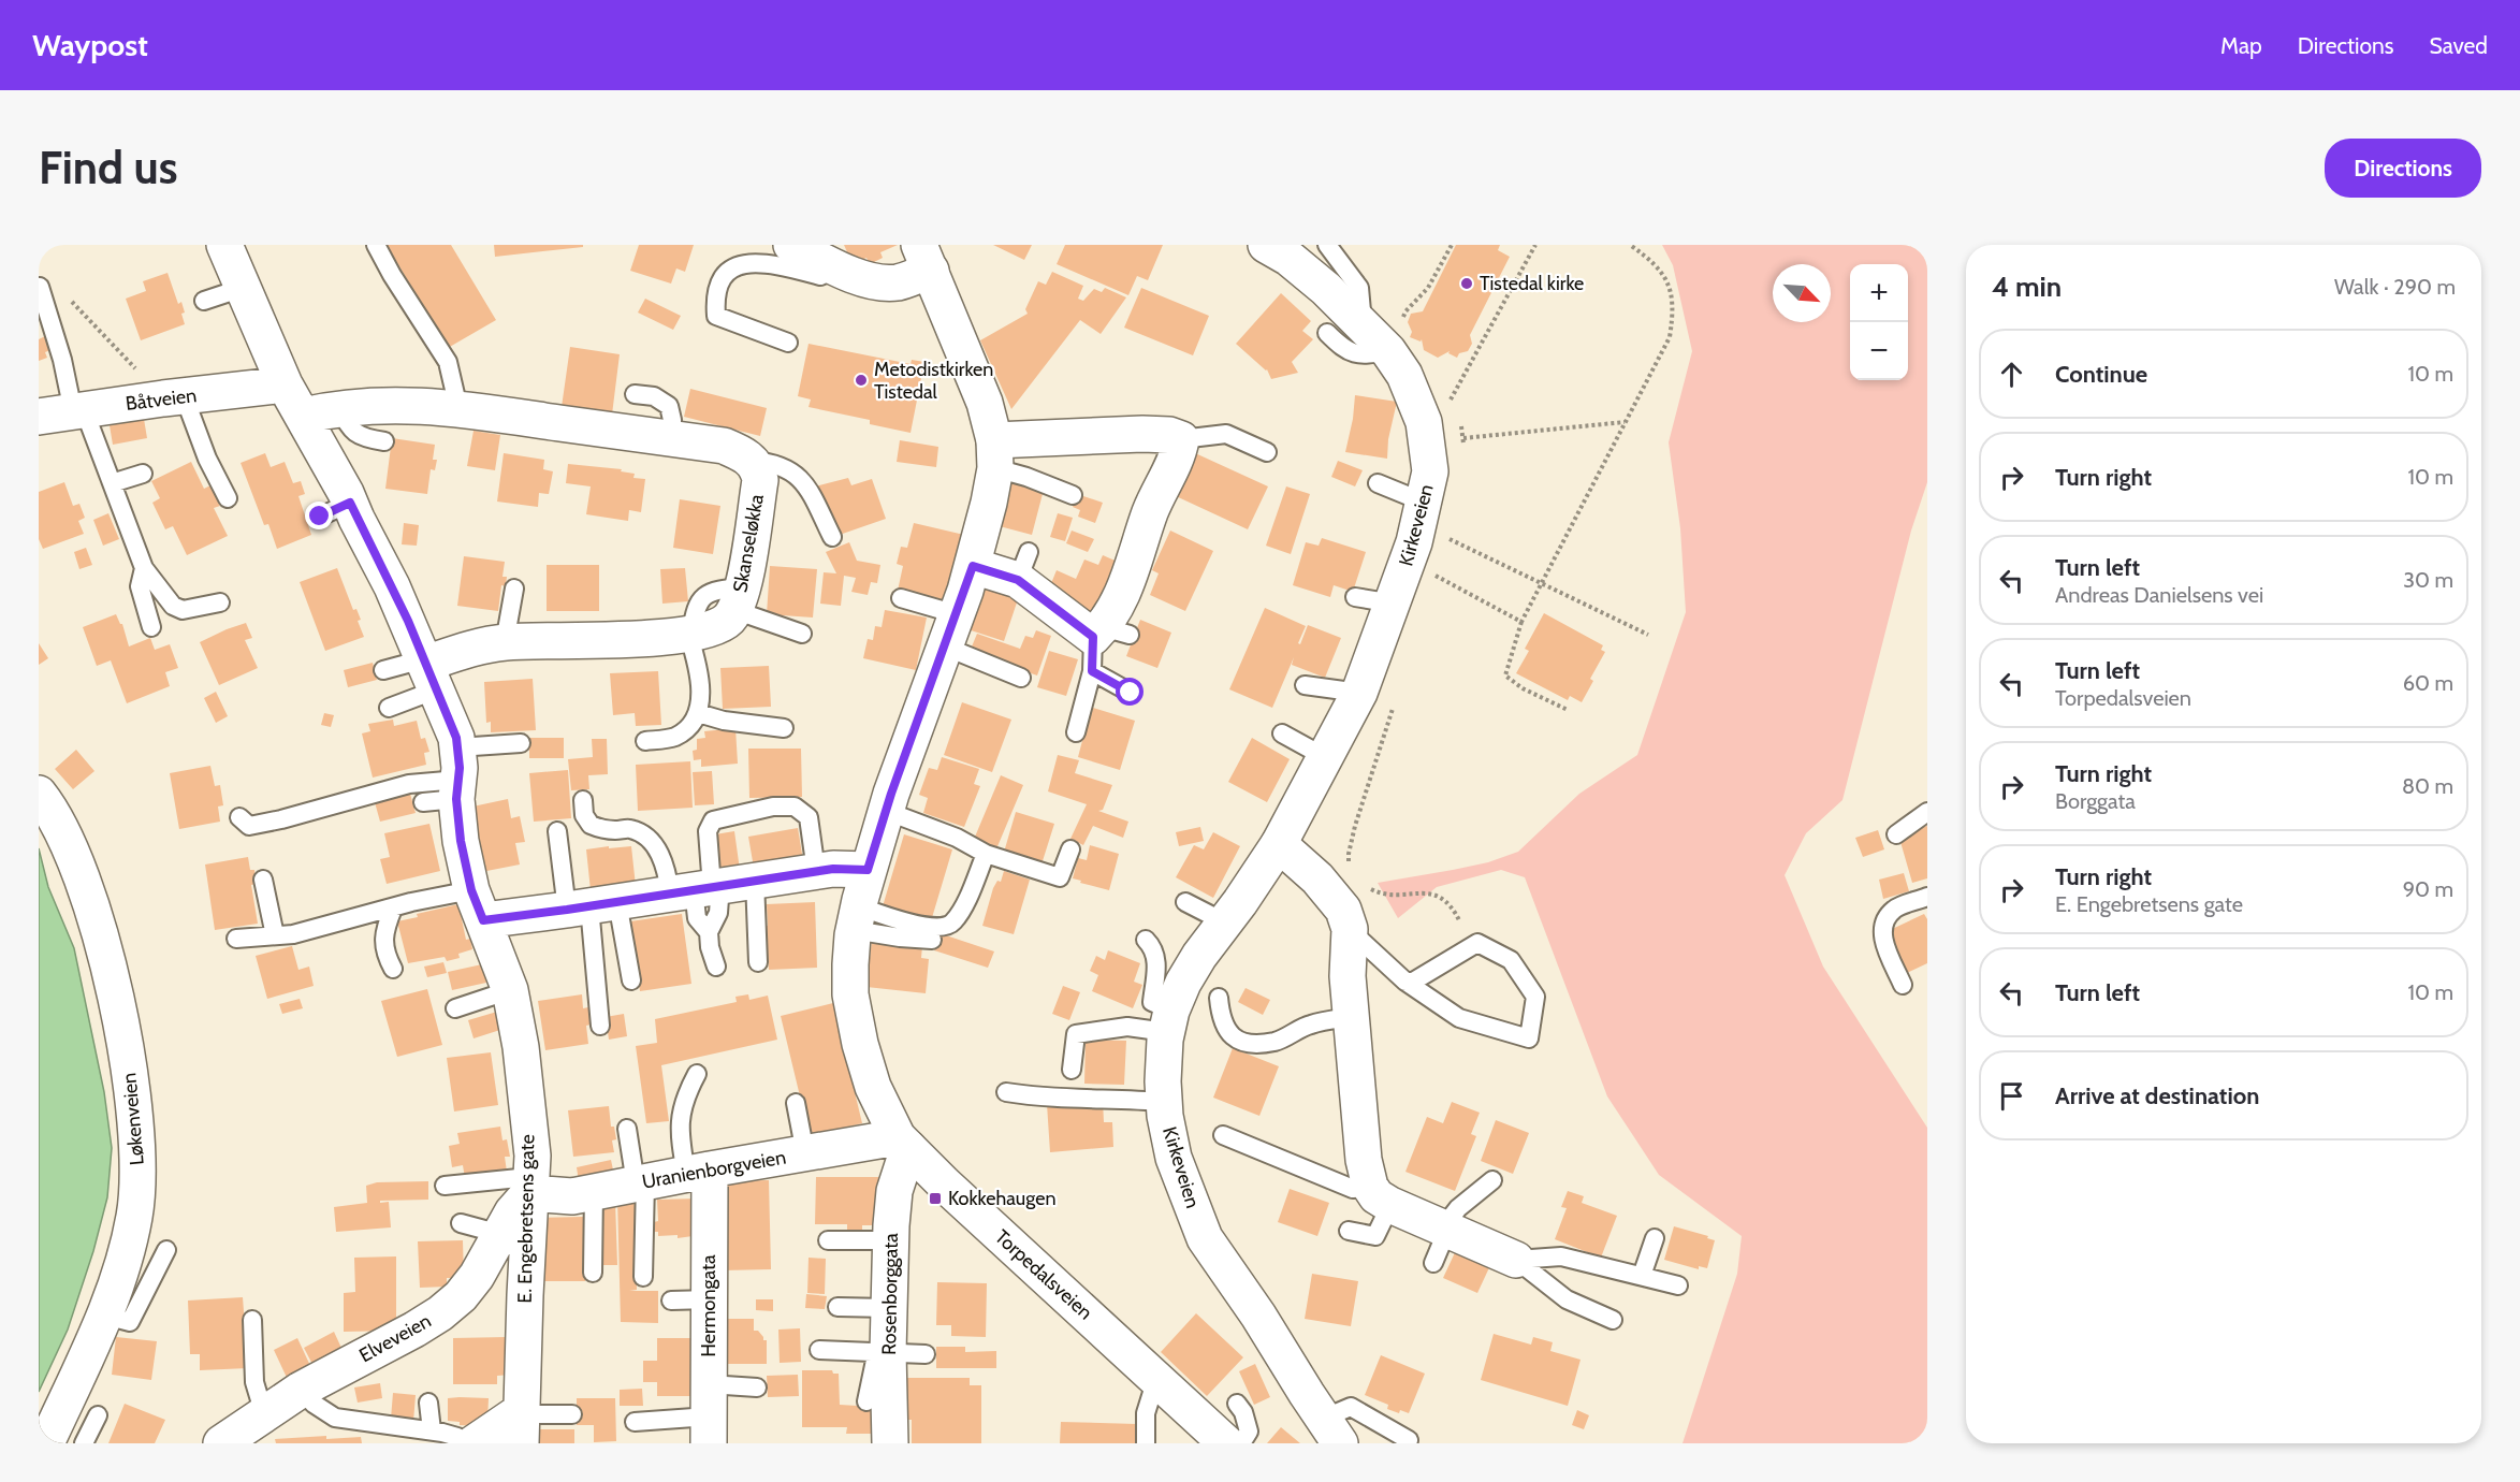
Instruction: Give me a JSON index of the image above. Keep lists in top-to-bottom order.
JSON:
{
  "streets": {
    "street": [
      "Båtveien",
      "Kirkeveien",
      "Skanseløkka",
      "Løkenveien",
      "Uranienborgveien",
      "E. Engebretsens gate",
      "Torpedalsveien",
      "Rosenborggata",
      "Hermongata",
      "Elveveien"
    ]
  },
  "crossings": [
    ["Båtveien", "E. Engebretsens gate"],
    ["Skanseløkka", "E. Engebretsens gate"],
    ["Uranienborgveien", "E. Engebretsens gate"],
    ["Uranienborgveien", "Torpedalsveien"],
    ["Uranienborgveien", "Rosenborggata"],
    ["Uranienborgveien", "Hermongata"],
    ["Uranienborgveien", "Elveveien"],
    ["E. Engebretsens gate", "Elveveien"],
    ["Torpedalsveien", "Rosenborggata"]
  ],
  "places": {
    "other": ["Tistedal kirke", "Metodistkirken Tistedal"],
    "transit": ["Kokkehaugen"]
  },
  "north": "bottom right",
  "page": {
    "header": "Waypost",
    "nav": ["Map", "Directions", "Saved"],
    "buttons": "Directions",
    "title": "Find us",
    "heading": ["4 min", "Walk · 290 m"],
    "map_buttons": ["+", "−"],
    "list": [
      ["Continue", "10 m"],
      ["Turn right", "10 m"],
      ["Turn left", "Andreas Danielsens vei", "30 m"],
      ["Turn left", "Torpedalsveien", "60 m"],
      ["Turn right", "Borggata", "80 m"],
      ["Turn right", "E. Engebretsens gate", "90 m"],
      ["Turn left", "10 m"],
      "Arrive at destination"
    ]
  }
}
